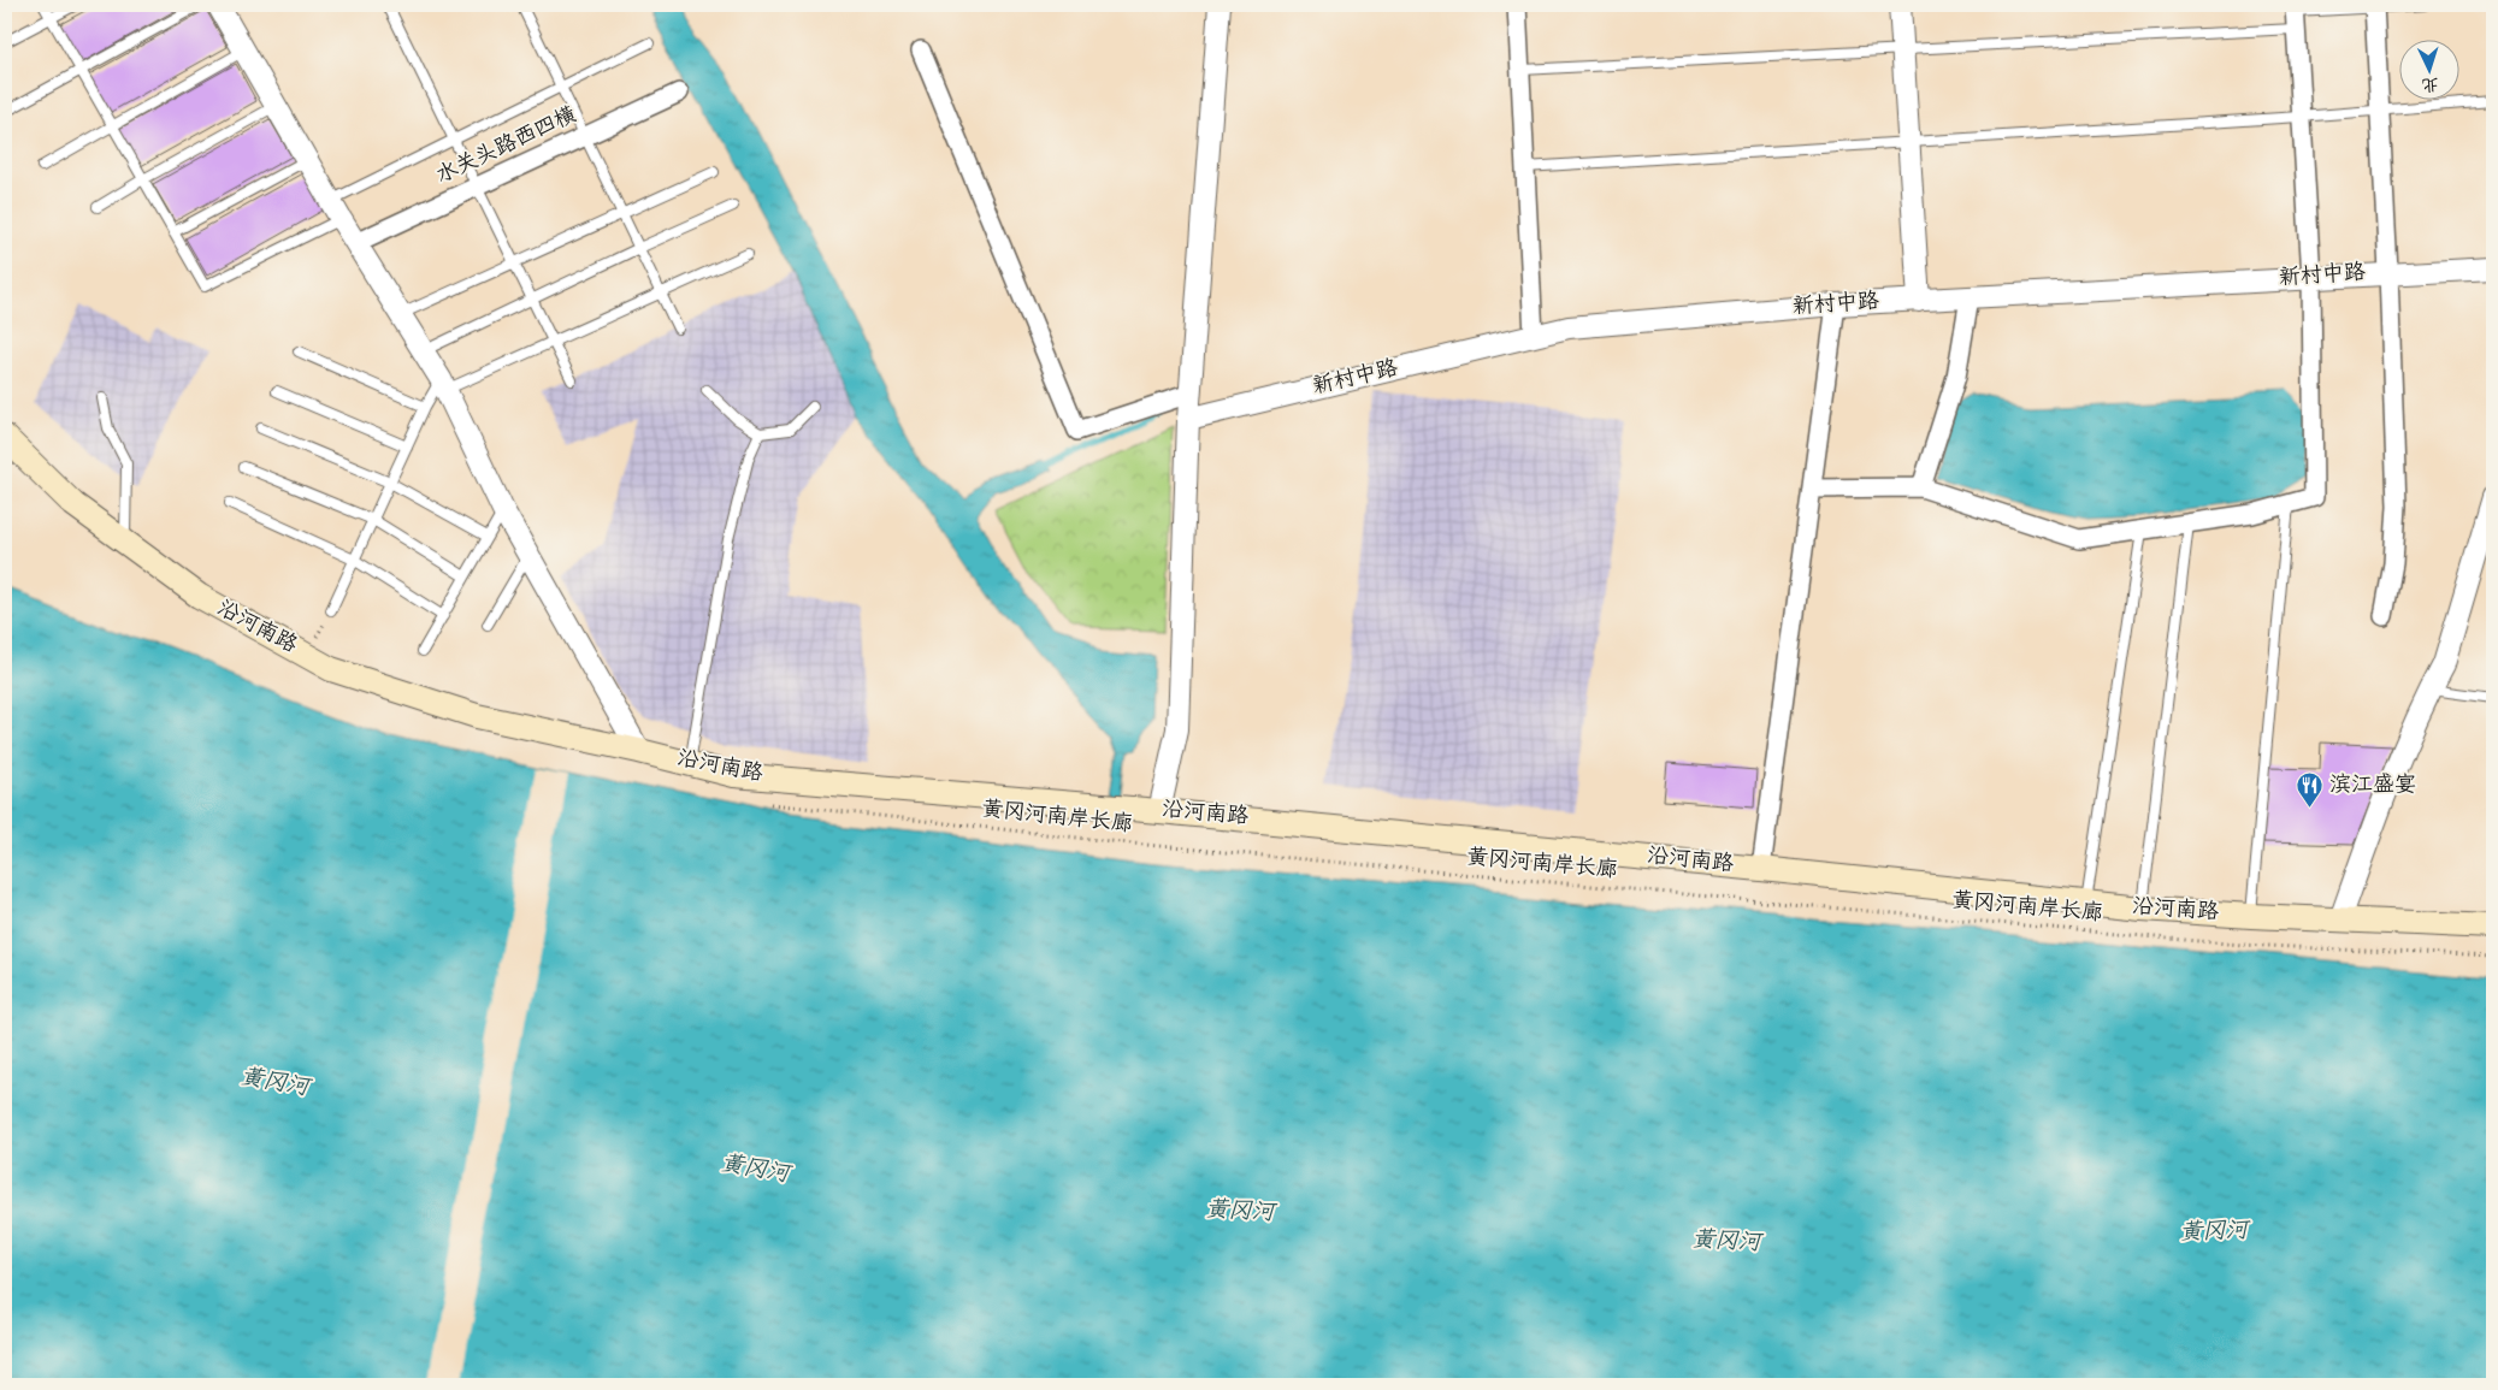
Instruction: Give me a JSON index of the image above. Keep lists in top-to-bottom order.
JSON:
{
  "streets": {
    "main road": ["沿河南路"],
    "street": ["水关头路西四横", "新村中路"],
    "path": ["黄冈河南岸长廊"]
  },
  "water": ["黄冈河"],
  "places": {
    "restaurant": ["滨江盛宴"]
  },
  "north": "bottom"
}
